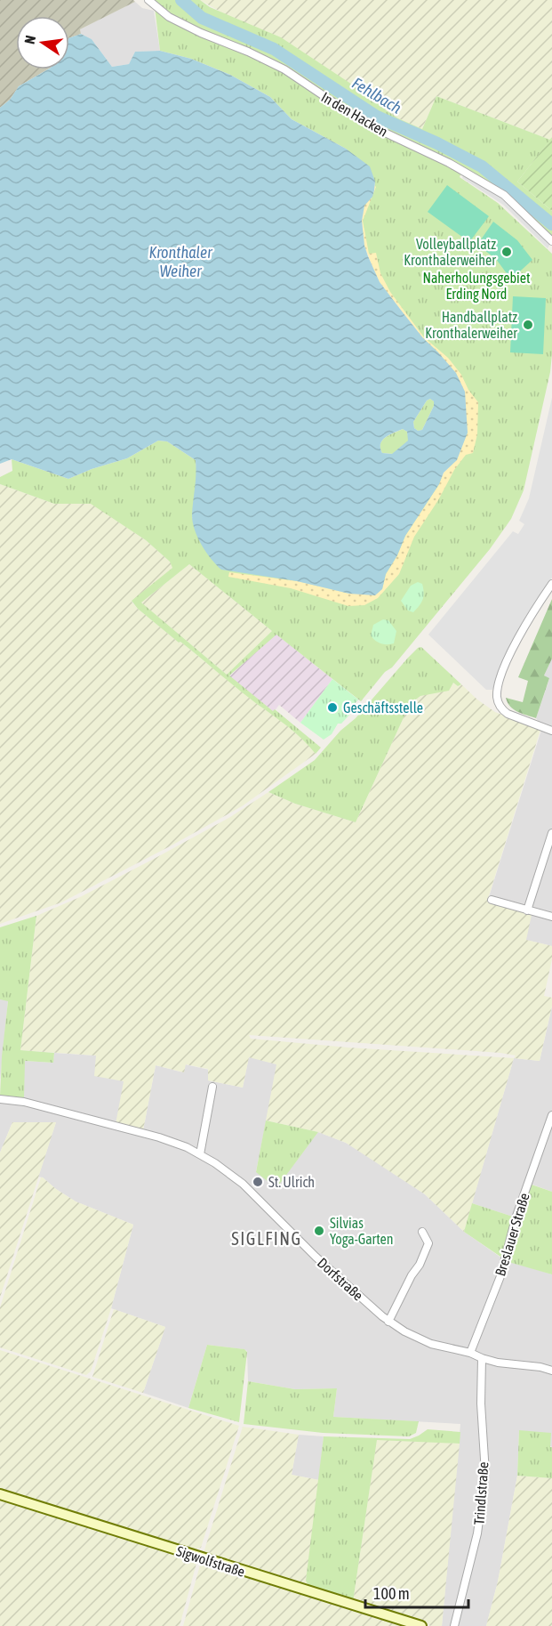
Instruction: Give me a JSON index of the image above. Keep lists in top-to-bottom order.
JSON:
{
  "streets": {
    "street": [
      "In den Hacken",
      "Breslauer Straße",
      "Dorfstraße",
      "Trindlstraße",
      "Sigwolfstraße"
    ]
  },
  "crossings": [
    ["Breslauer Straße", "Dorfstraße"],
    ["Dorfstraße", "Trindlstraße"]
  ],
  "districts": ["SIGLFING"],
  "water": ["Fehlbach", "Kronthaler Weiher"],
  "parks": ["Naherholungsgebiet Erding Nord"],
  "places": [
    "Volleyballplatz Kronthalerweiher",
    "Handballplatz Kronthalerweiher",
    "Geschäftsstelle",
    "St. Ulrich",
    "Silvias Yoga-Garten"
  ],
  "scale_bar": "100 m",
  "north": "left"
}
